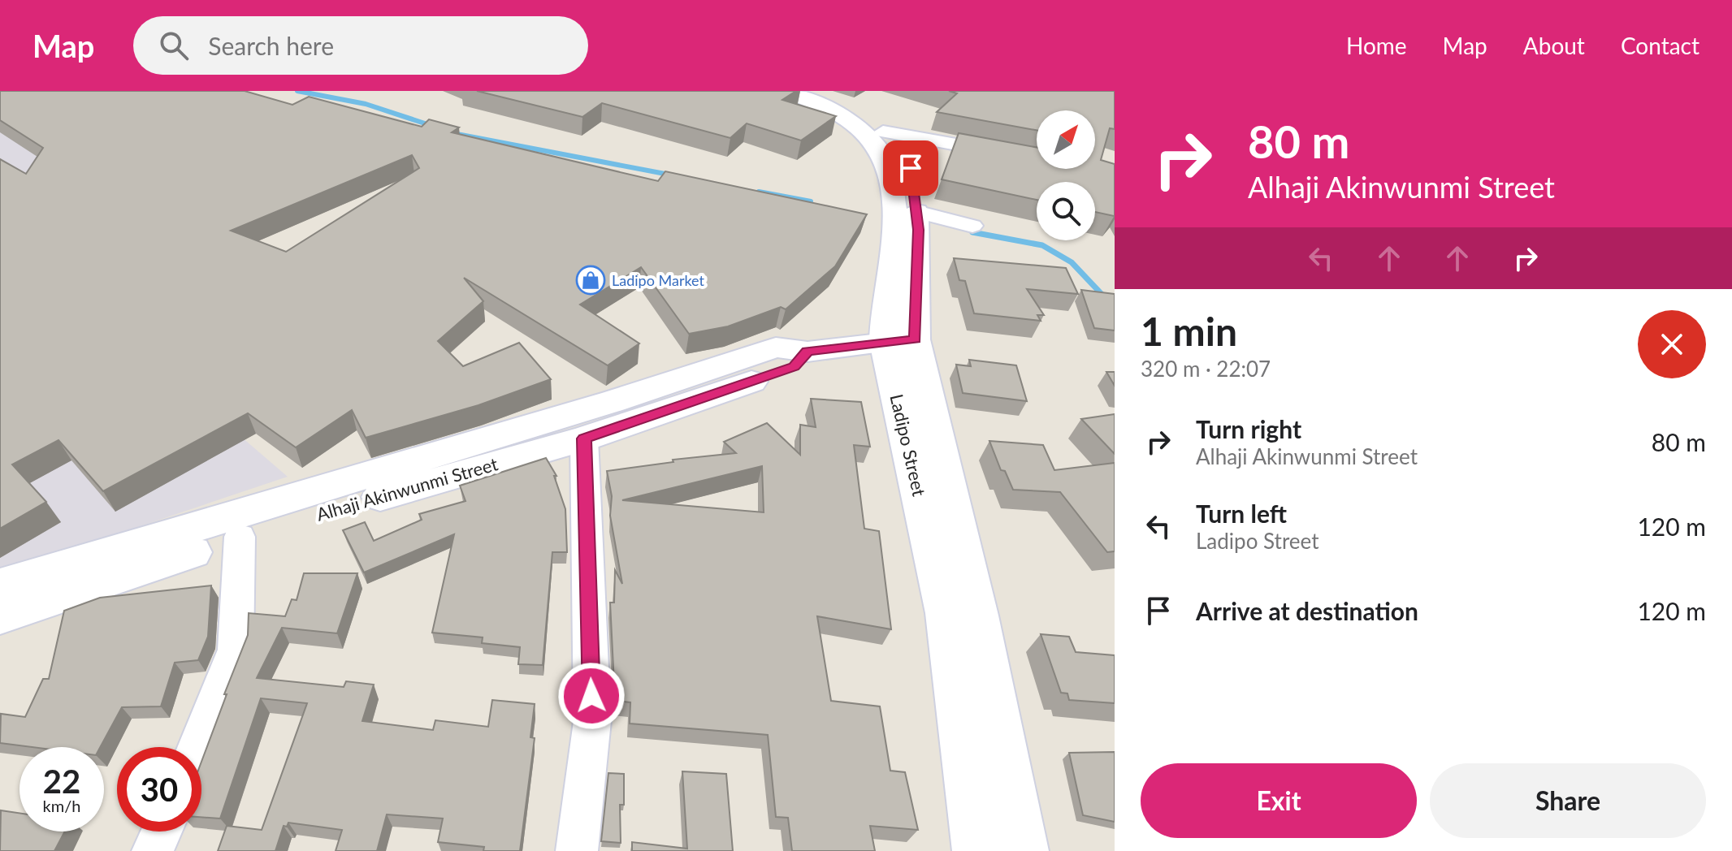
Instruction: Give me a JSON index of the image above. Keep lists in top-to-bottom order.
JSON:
{
  "streets": {
    "main road": ["Ladipo Street", "Alhaji Akinwunmi Street"]
  },
  "crossings": [
    ["Ladipo Street", "Alhaji Akinwunmi Street"]
  ],
  "places": {
    "shop": ["Ladipo Market"]
  },
  "north": "top right",
  "page": {
    "header": "Map",
    "search": "Search here",
    "nav": [
      "Home",
      "Map",
      "About",
      "Contact"
    ],
    "turn": ["80 m", "Alhaji Akinwunmi Street"],
    "heading": ["1 min", "320 m · 22:07"],
    "list": [
      {
        "name": "Turn right",
        "note": "Alhaji Akinwunmi Street",
        "value": "80 m"
      },
      {
        "name": "Turn left",
        "note": "Ladipo Street",
        "value": "120 m"
      },
      {
        "name": "Arrive at destination",
        "value": "120 m"
      }
    ],
    "speed": "22 km/h",
    "limit": "30",
    "buttons": ["Exit", "Share"]
  }
}
